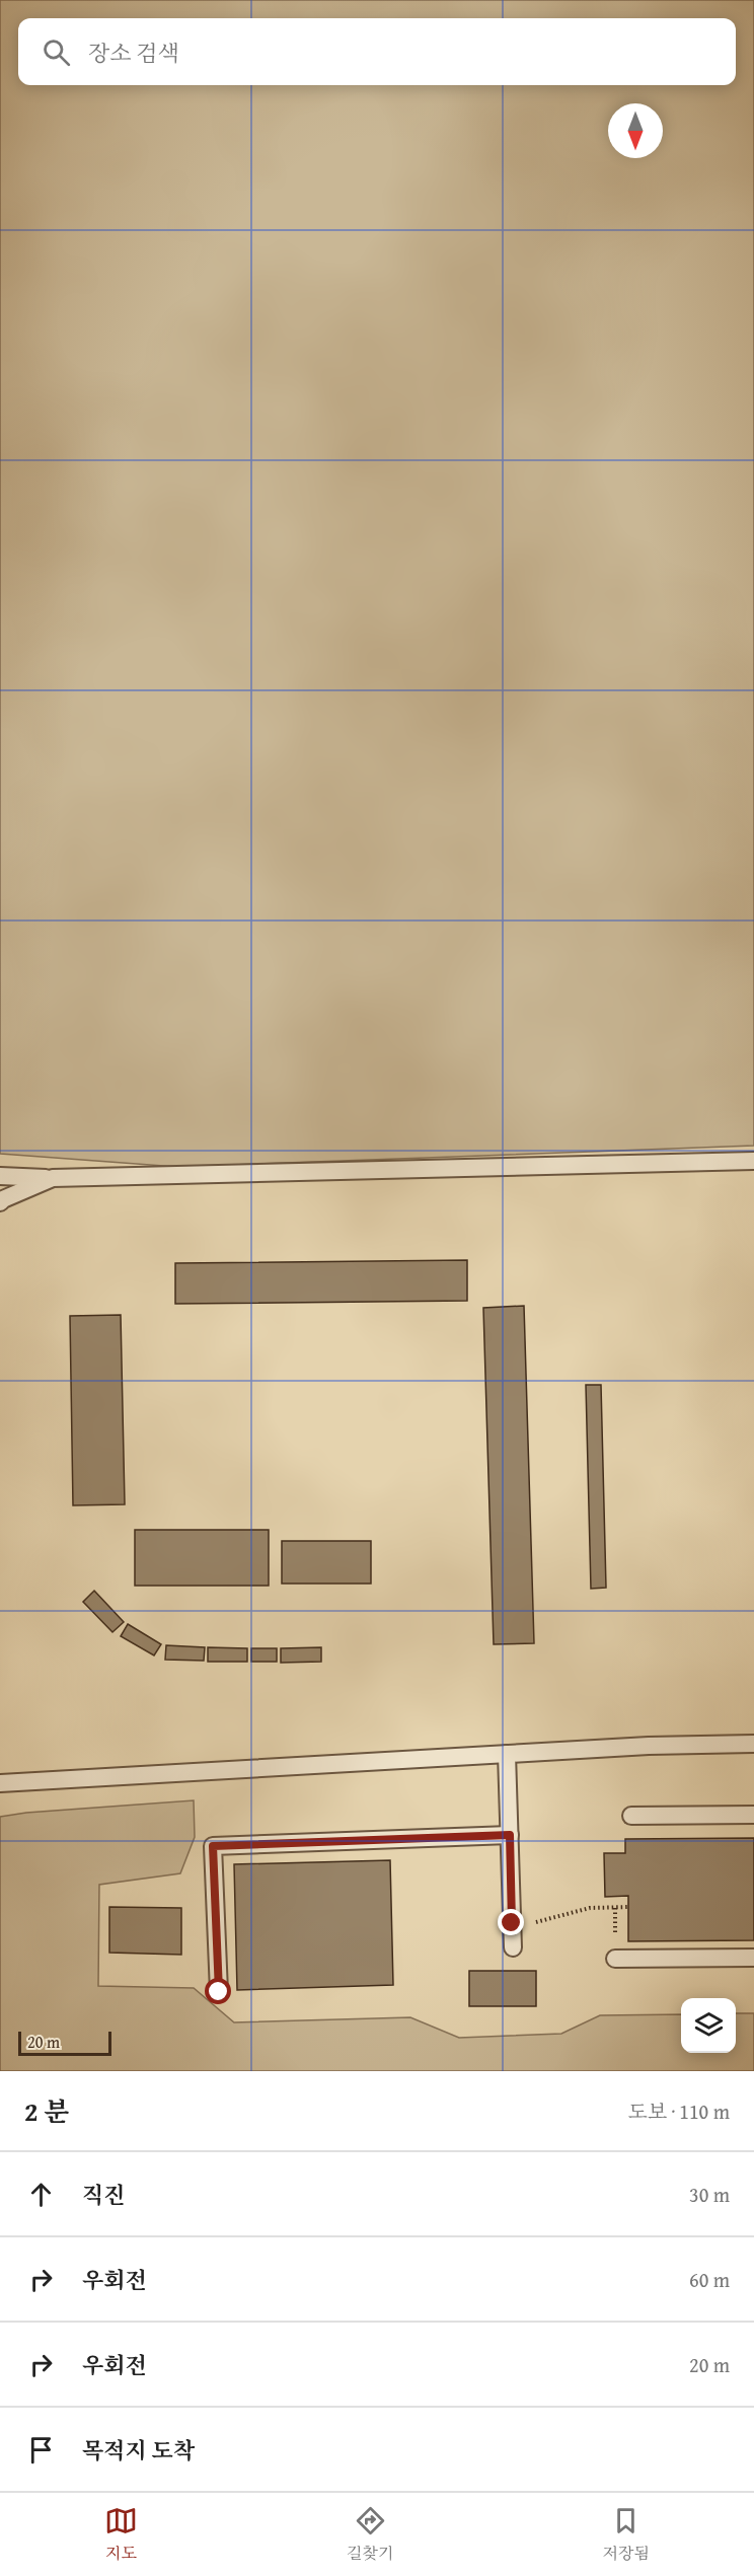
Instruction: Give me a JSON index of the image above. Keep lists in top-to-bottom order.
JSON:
{
  "scale_bar": "20 m",
  "north": "bottom",
  "page": {
    "search": "장소 검색",
    "scale": "20 m",
    "heading": ["2 분", "도보 · 110 m"],
    "list": [
      ["직진", "30 m"],
      ["우회전", "60 m"],
      ["우회전", "20 m"],
      "목적지 도착"
    ],
    "nav": ["지도", "길찾기", "저장됨"]
  }
}
